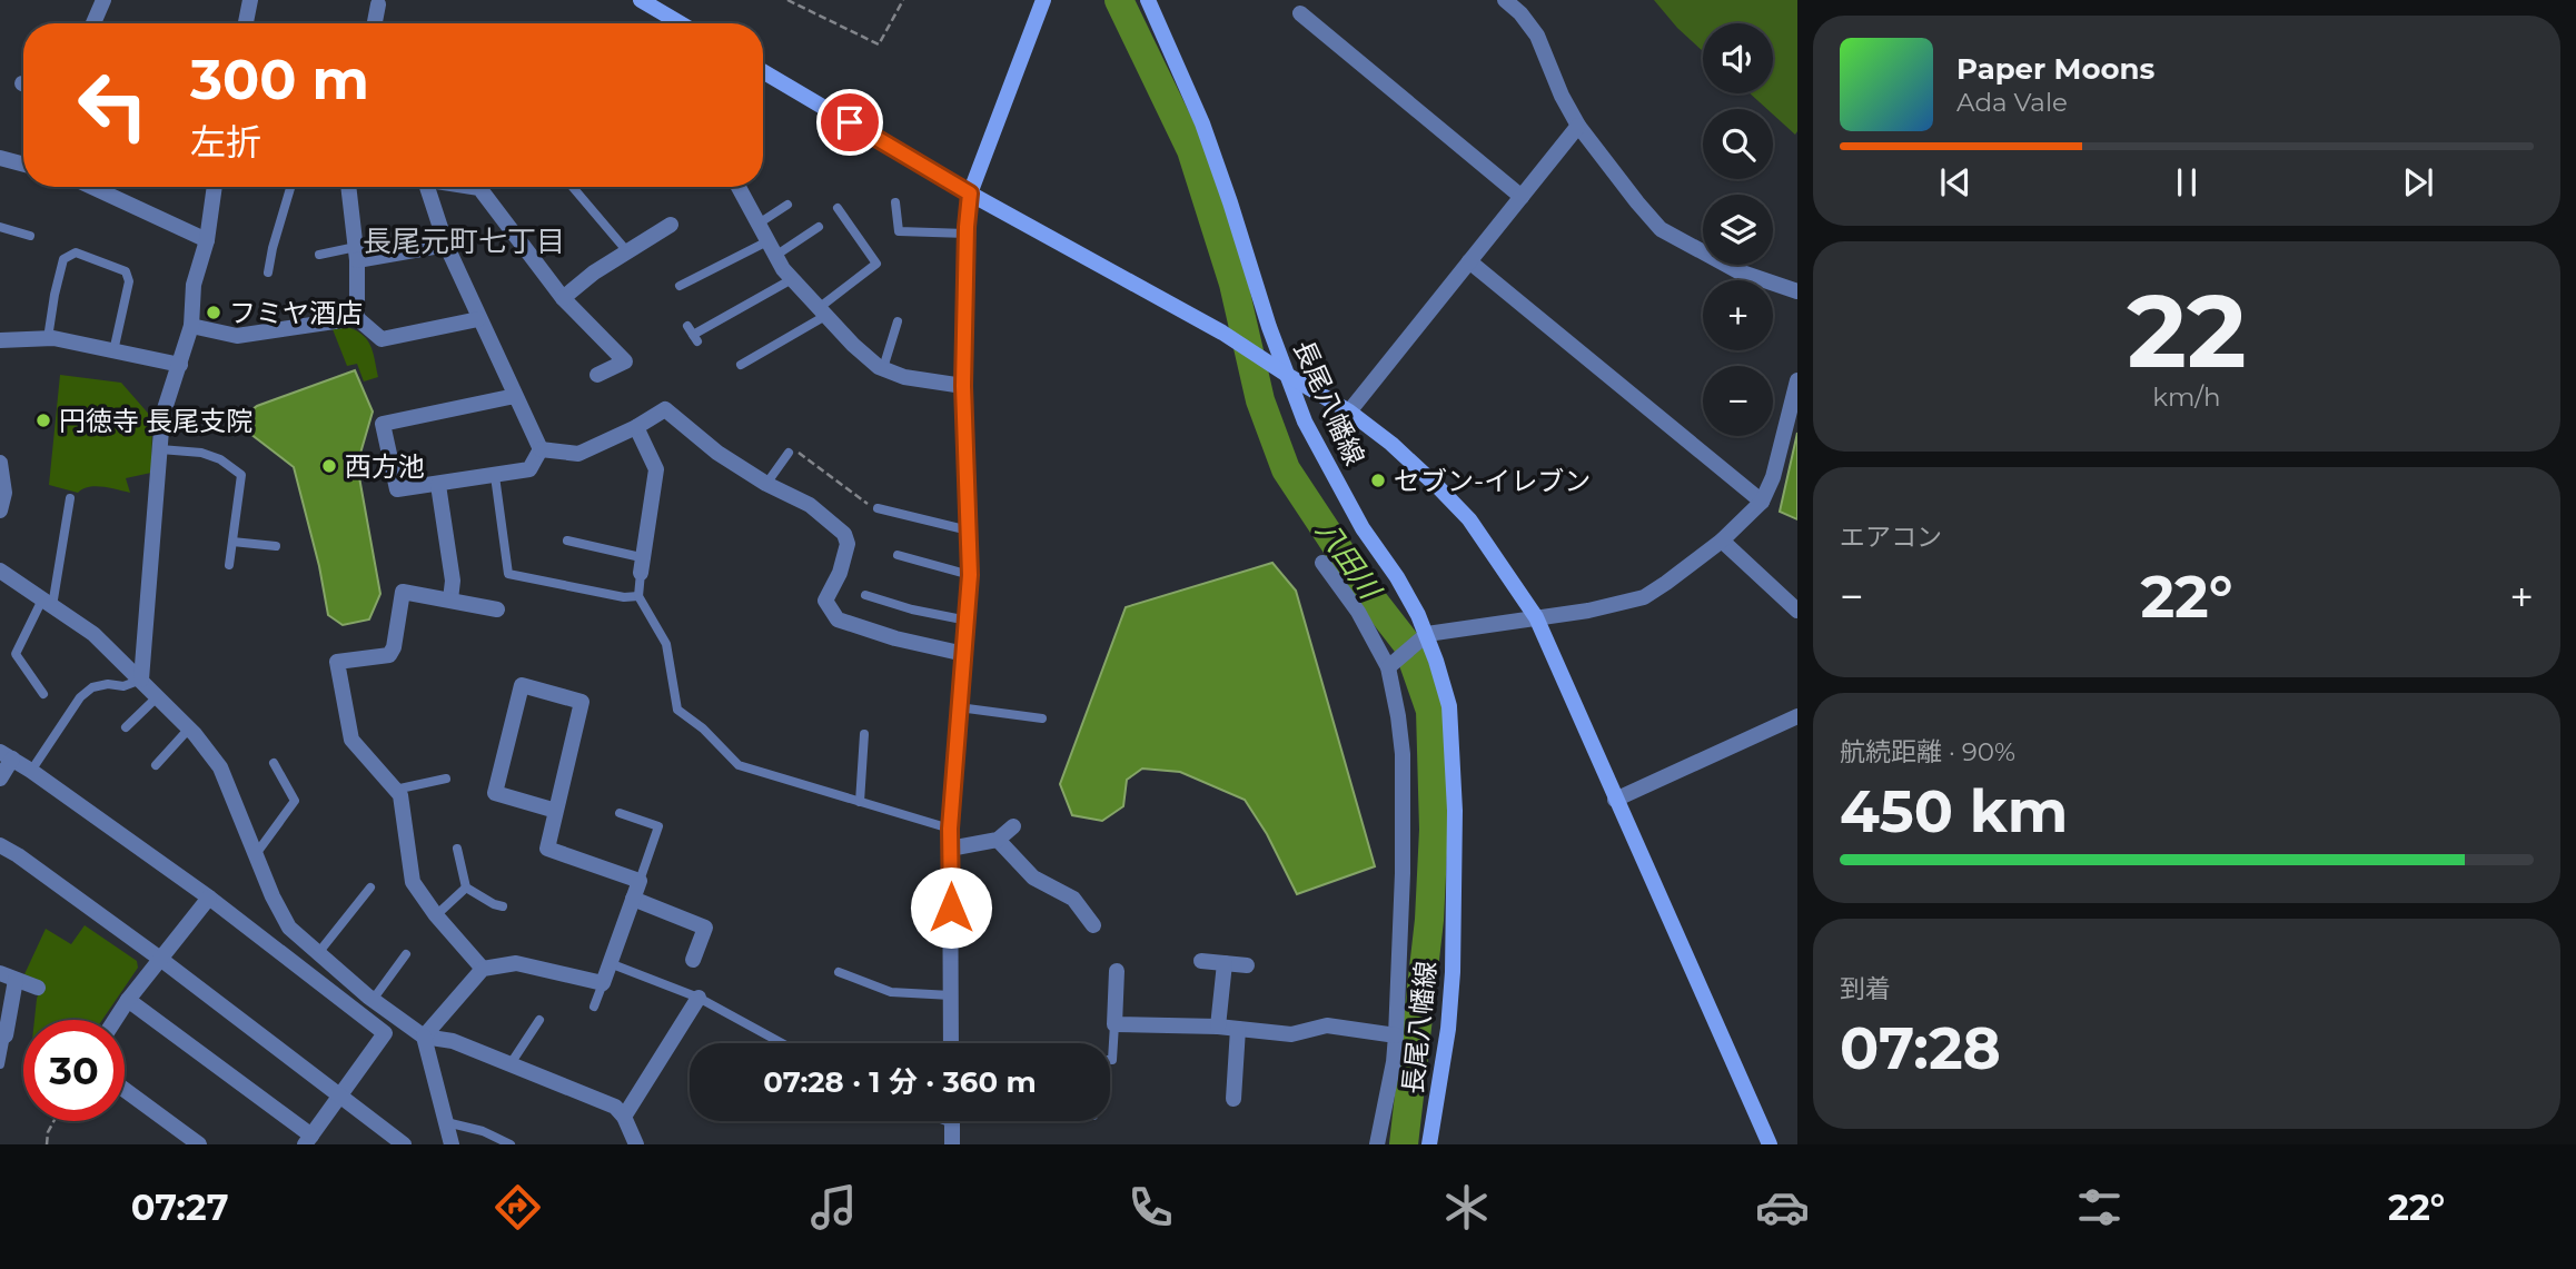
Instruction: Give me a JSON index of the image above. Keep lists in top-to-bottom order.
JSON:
{
  "streets": {
    "street": ["長尾八幡線"]
  },
  "districts": ["長尾元町七丁目"],
  "water": ["八田川"],
  "places": [
    "フミヤ酒店",
    "円徳寺 長尾支院",
    "西方池",
    "セブン-イレブン"
  ],
  "page": {
    "map_buttons": ["+", "−"],
    "turn": ["300 m", "左折"],
    "song": ["Paper Moons", "Ada Vale"],
    "tile": [
      ["22", "km/h"],
      "エアコン",
      ["航続距離 · 90%", "450 km"],
      ["到着", "07:28"]
    ],
    "heat": ["−", "22°", "+"],
    "limit": "30",
    "trip": "07:28 · 1 分 · 360 m",
    "tabs": ["07:27", "22°"]
  }
}
